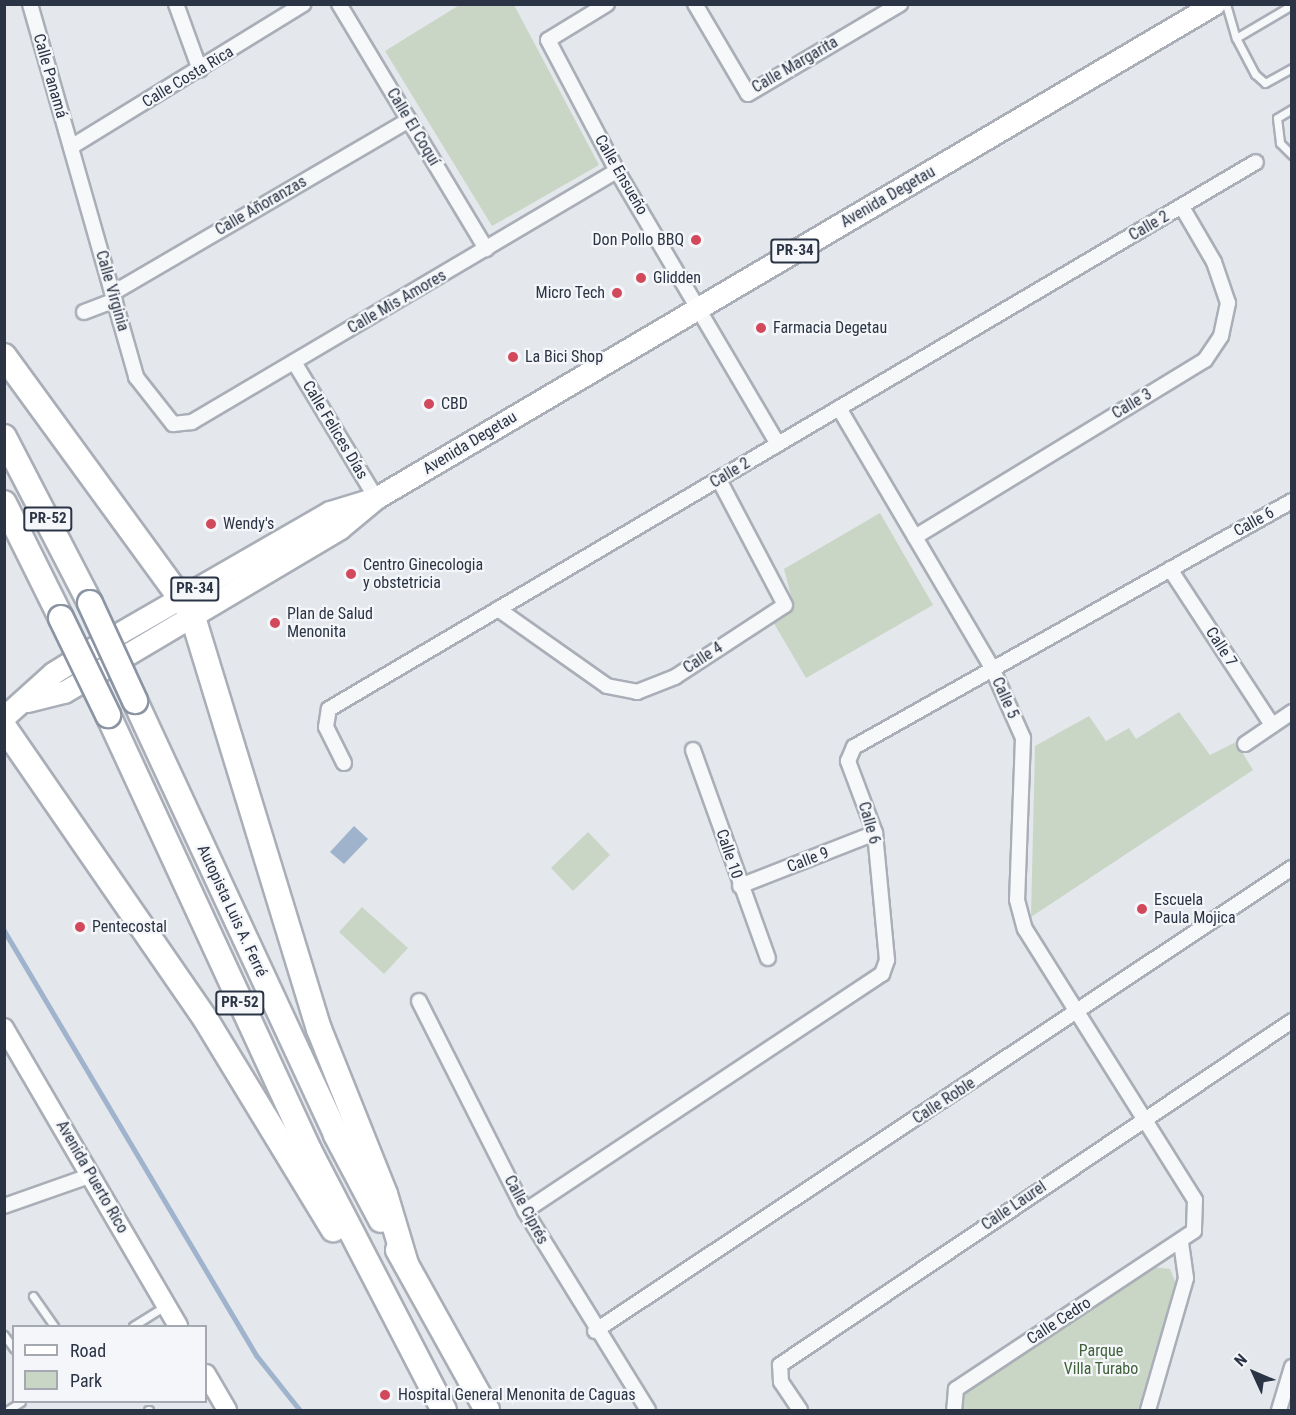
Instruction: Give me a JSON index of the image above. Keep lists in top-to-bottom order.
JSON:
{
  "streets": {
    "highway": ["PR-52", "Autopista Luis A. Ferré"],
    "main road": ["Avenida Degetau", "PR-34"],
    "street": [
      "Calle Margarita",
      "Calle Panamá",
      "Calle Costa Rica",
      "Calle El Coquí",
      "Calle Ensueño",
      "Calle Añoranzas",
      "Calle 2",
      "Calle Virginia",
      "Calle Mis Amores",
      "Calle 3",
      "Calle Felices Días",
      "Calle 6",
      "Calle 7",
      "Calle 4",
      "Calle 5",
      "Calle 10",
      "Calle 9",
      "Calle Roble",
      "Avenida Puerto Rico",
      "Calle Laurel",
      "Calle Ciprés",
      "Calle Cedro"
    ]
  },
  "crossings": [
    ["Calle Panamá", "Calle Costa Rica"],
    ["Calle Panamá", "Calle Virginia"],
    ["Calle Costa Rica", "Calle Virginia"],
    ["Calle El Coquí", "Calle Añoranzas"],
    ["Calle El Coquí", "Calle Mis Amores"],
    ["Calle Ensueño", "Avenida Degetau"],
    ["Calle Ensueño", "Calle 2"],
    ["Calle Ensueño", "Calle Mis Amores"],
    ["Avenida Degetau", "Calle Felices Días"],
    ["Calle Añoranzas", "Calle Virginia"],
    ["Calle 2", "Calle 3"],
    ["Calle 2", "Calle 4"],
    ["Calle 2", "Calle 5"],
    ["Calle Virginia", "Calle Mis Amores"],
    ["Calle Mis Amores", "Calle Felices Días"],
    ["Calle 3", "Calle 5"],
    ["Calle 6", "Calle 7"],
    ["Calle 6", "Calle 5"],
    ["Calle 6", "Calle 9"],
    ["Calle 6", "Calle Ciprés"],
    ["Calle 5", "Calle Roble"],
    ["Calle 5", "Calle Cedro"],
    ["Calle 10", "Calle 9"],
    ["Calle Roble", "Calle Ciprés"],
    ["Calle Roble", "Calle Cedro"],
    ["Calle Laurel", "Calle Cedro"]
  ],
  "parks": ["Parque Villa Turabo"],
  "places": [
    "Don Pollo BBQ",
    "Glidden",
    "Micro Tech",
    "Farmacia Degetau",
    "La Bici Shop",
    "CBD",
    "Wendy's",
    "Centro Ginecologia y obstetricia",
    "Plan de Salud Menonita",
    "Escuela Paula Mojica",
    "Pentecostal",
    "Hospital General Menonita de Caguas"
  ],
  "legend": ["Road", "Park"],
  "north": "top left"
}
